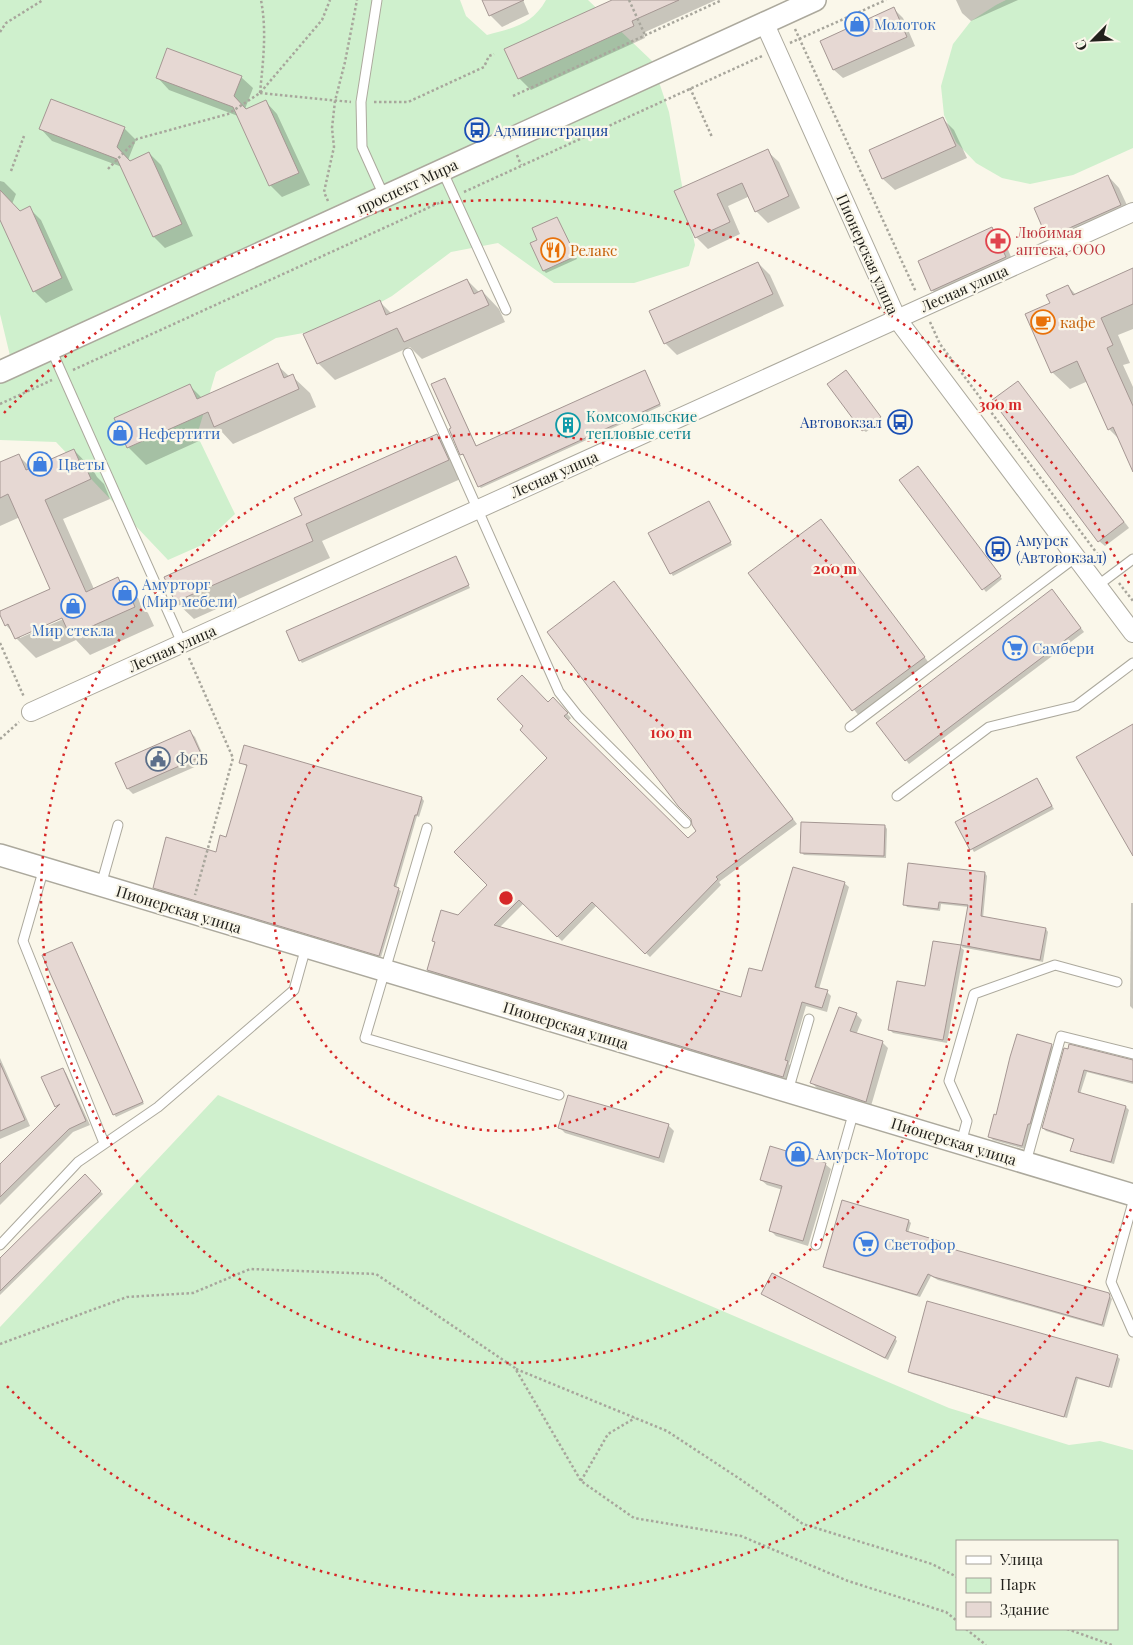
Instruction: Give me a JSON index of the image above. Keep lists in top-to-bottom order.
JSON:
{
  "streets": {
    "street": ["проспект Мира", "Пионерская улица", "Лесная улица"]
  },
  "crossings": [
    ["проспект Мира", "Пионерская улица"],
    ["Пионерская улица", "Лесная улица"]
  ],
  "places": {
    "shop": [
      "Молоток",
      "Нефертити",
      "Цветы",
      "Амурторг (Мир мебели)",
      "Мир стекла",
      "Амурск-Моторс"
    ],
    "bus stop": ["Администрация", "Автовокзал", "Амурск (Автовокзал)"],
    "pharmacy": ["Любимая аптека, ООО"],
    "restaurant": ["Релакс"],
    "cafe": ["кафе"],
    "building": ["Комсомольские тепловые сети"],
    "supermarket": ["Самбери", "Светофор"],
    "public building": ["ФСБ"]
  },
  "legend": ["Улица", "Парк", "Здание"],
  "north": "bottom left",
  "rings": ["300 m", "200 m", "100 m"]
}
